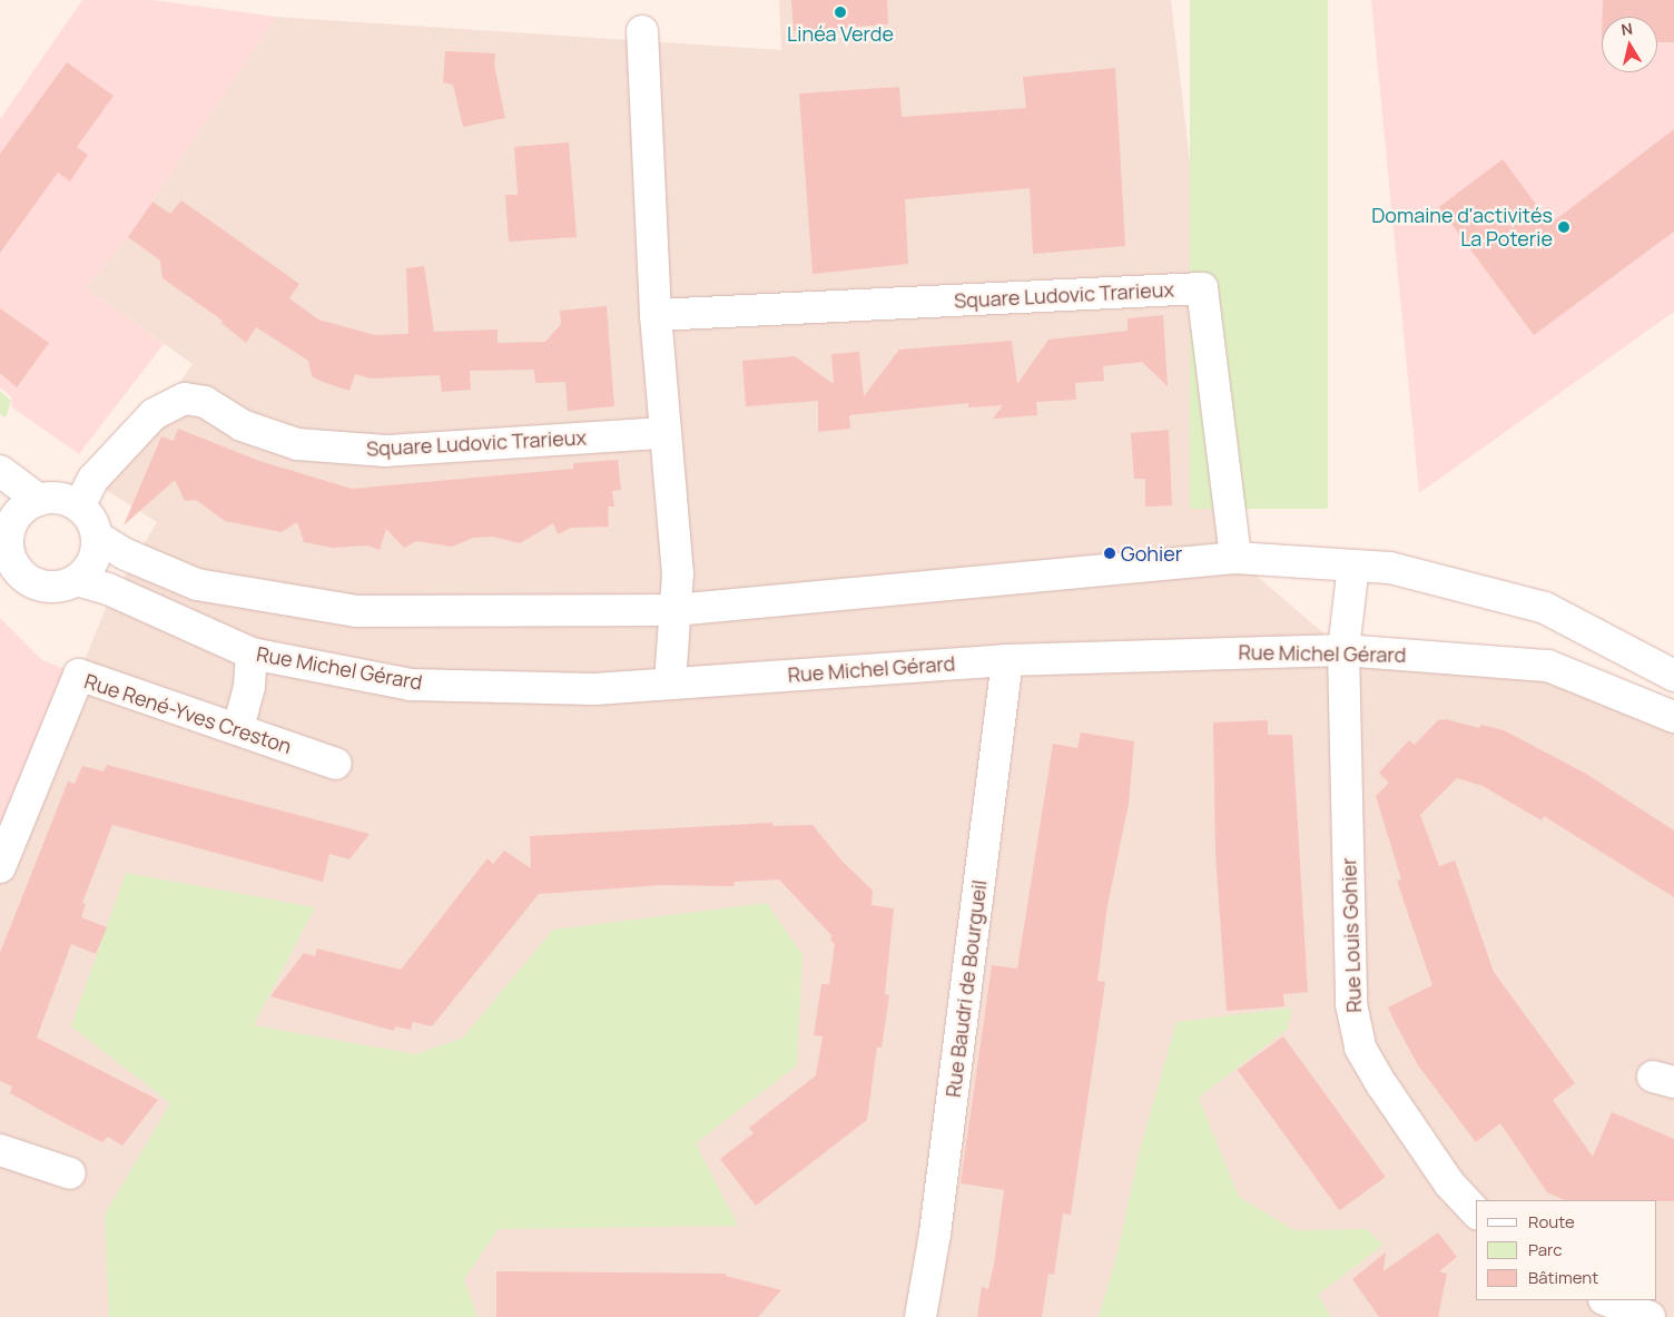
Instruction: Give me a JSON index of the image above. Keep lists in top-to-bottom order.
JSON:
{
  "streets": {
    "street": [
      "Square Ludovic Trarieux",
      "Rue Michel Gérard",
      "Rue René-Yves Creston",
      "Rue Louis Gohier",
      "Rue Baudri de Bourgueil"
    ]
  },
  "crossings": [
    ["Square Ludovic Trarieux", "Rue Michel Gérard"],
    ["Rue Michel Gérard", "Rue Louis Gohier"],
    ["Rue Michel Gérard", "Rue Baudri de Bourgueil"]
  ],
  "places": ["Linéa Verde", "Domaine d'activités La Poterie", "Gohier"],
  "legend": ["Route", "Parc", "Bâtiment"],
  "north": "top"
}
